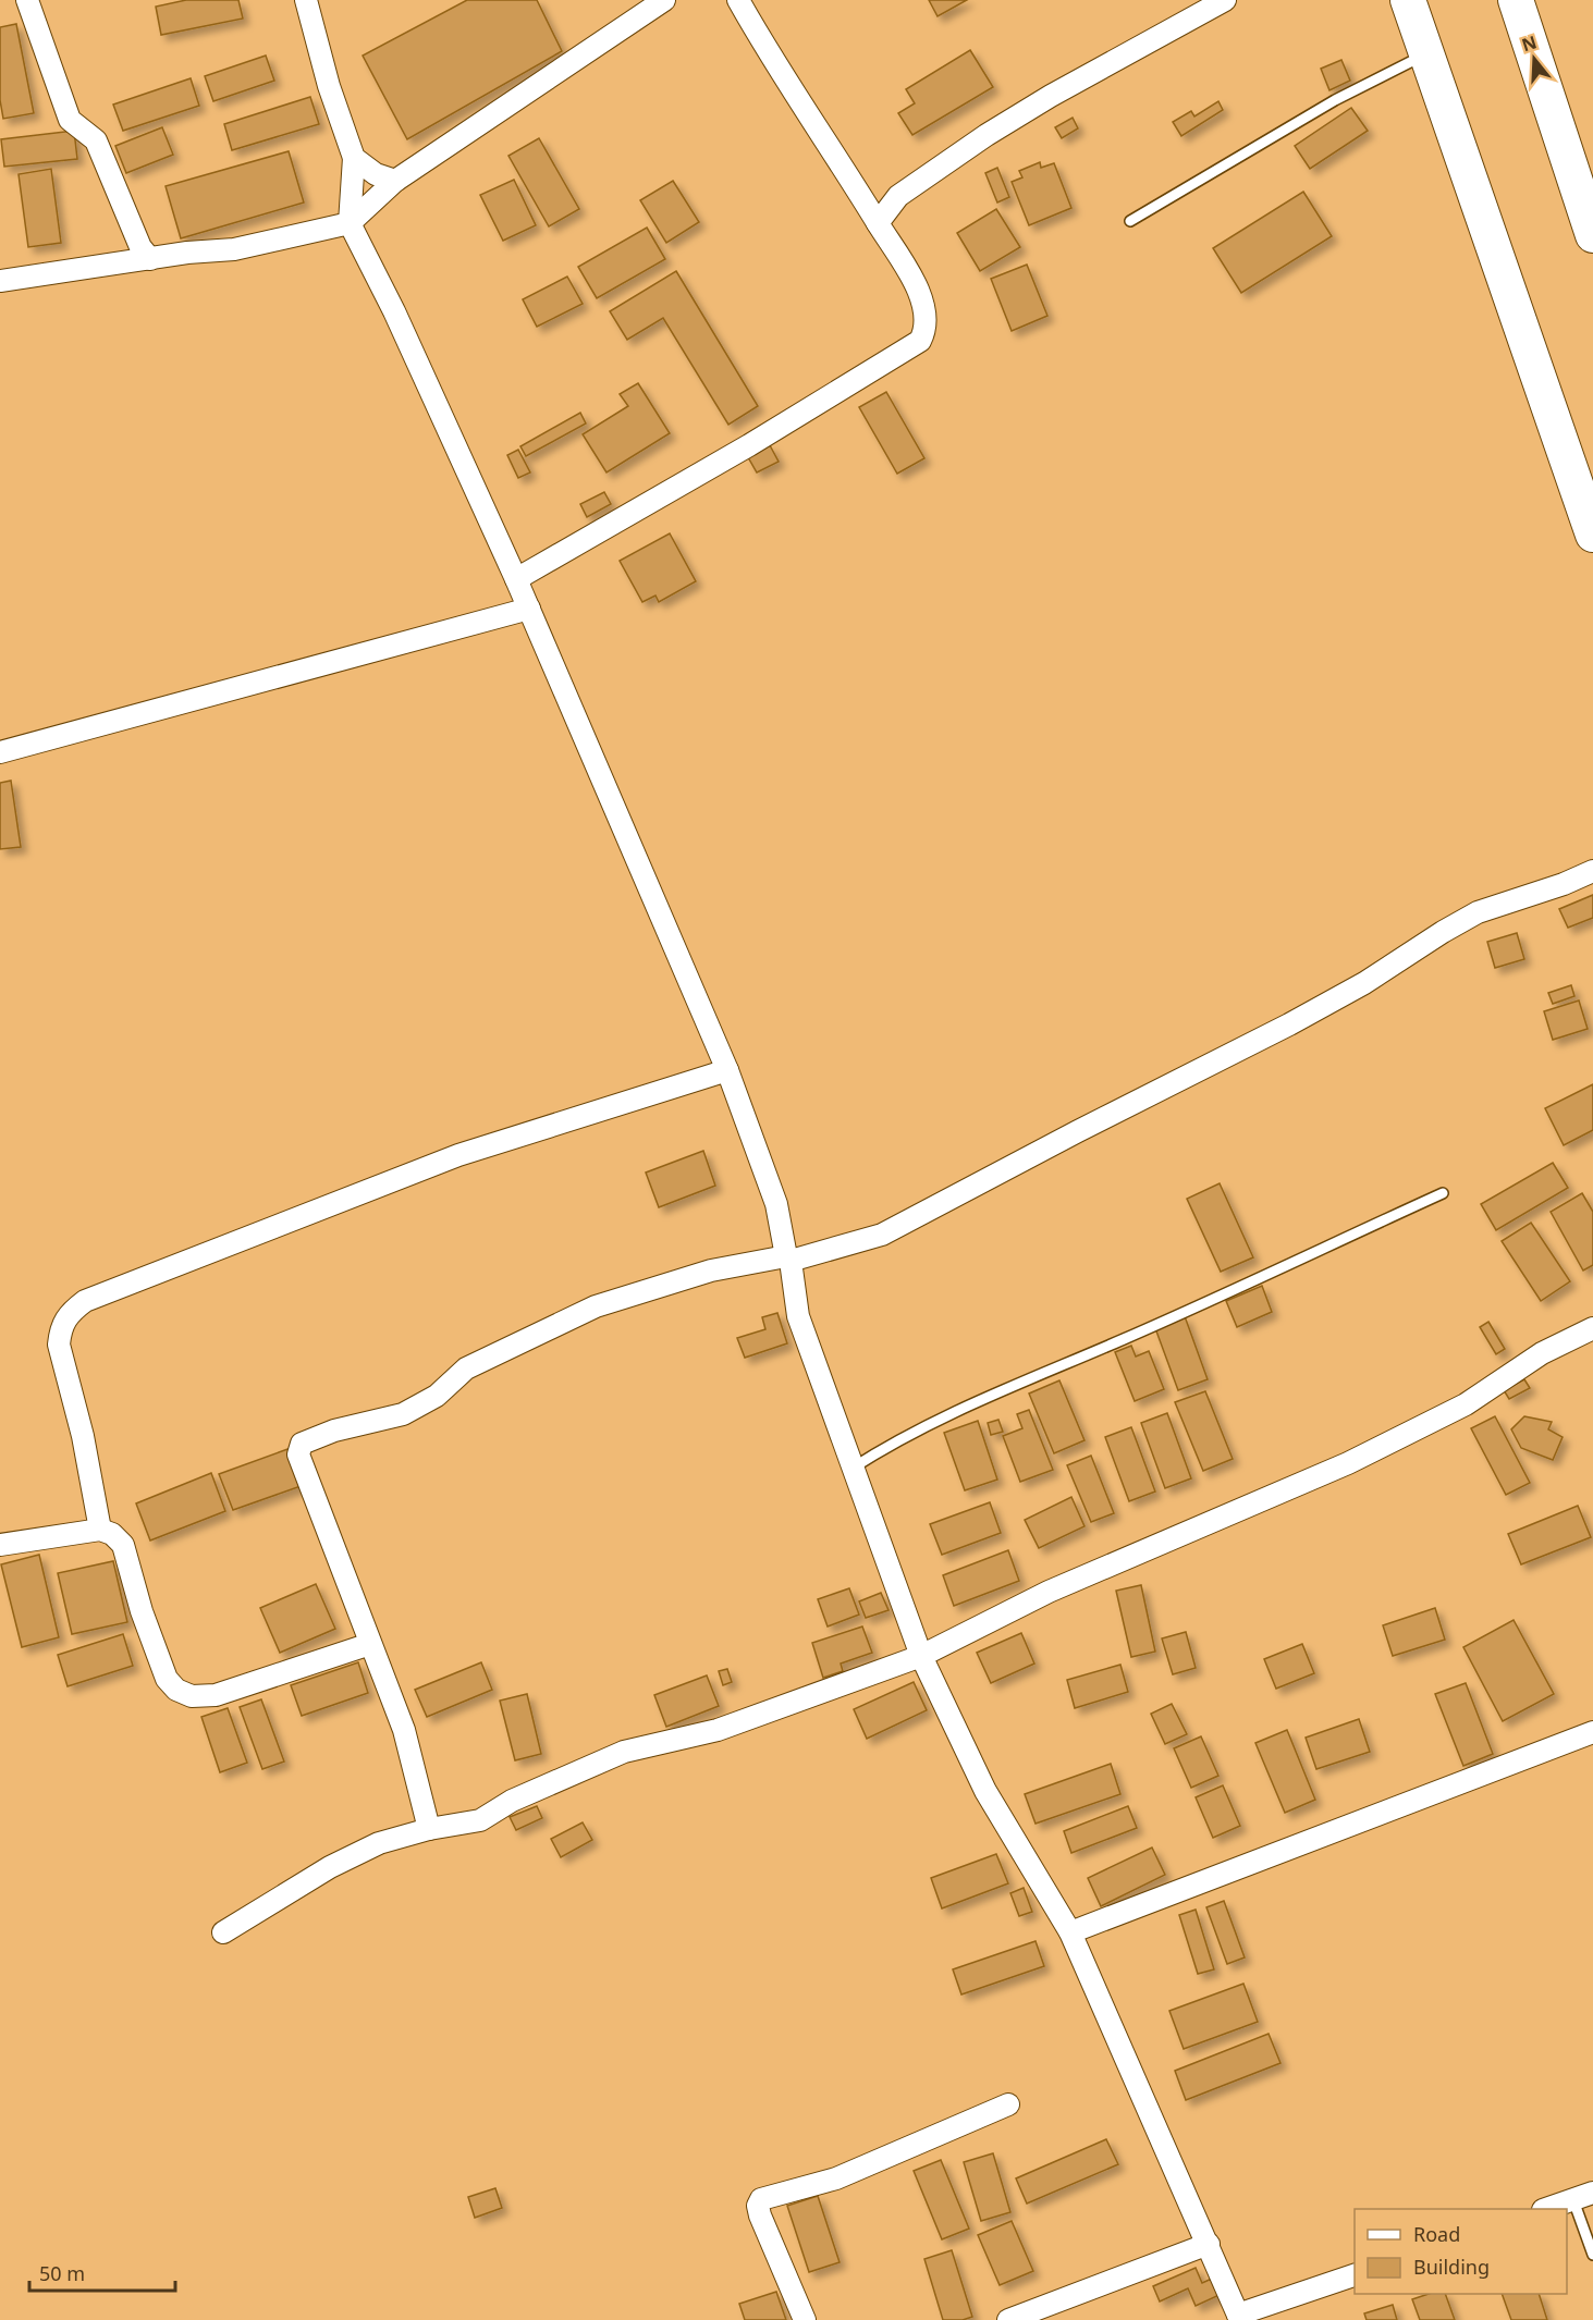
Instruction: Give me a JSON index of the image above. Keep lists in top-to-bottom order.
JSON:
{
  "legend": ["Road", "Building"],
  "scale_bar": "50 m",
  "north": "top"
}
